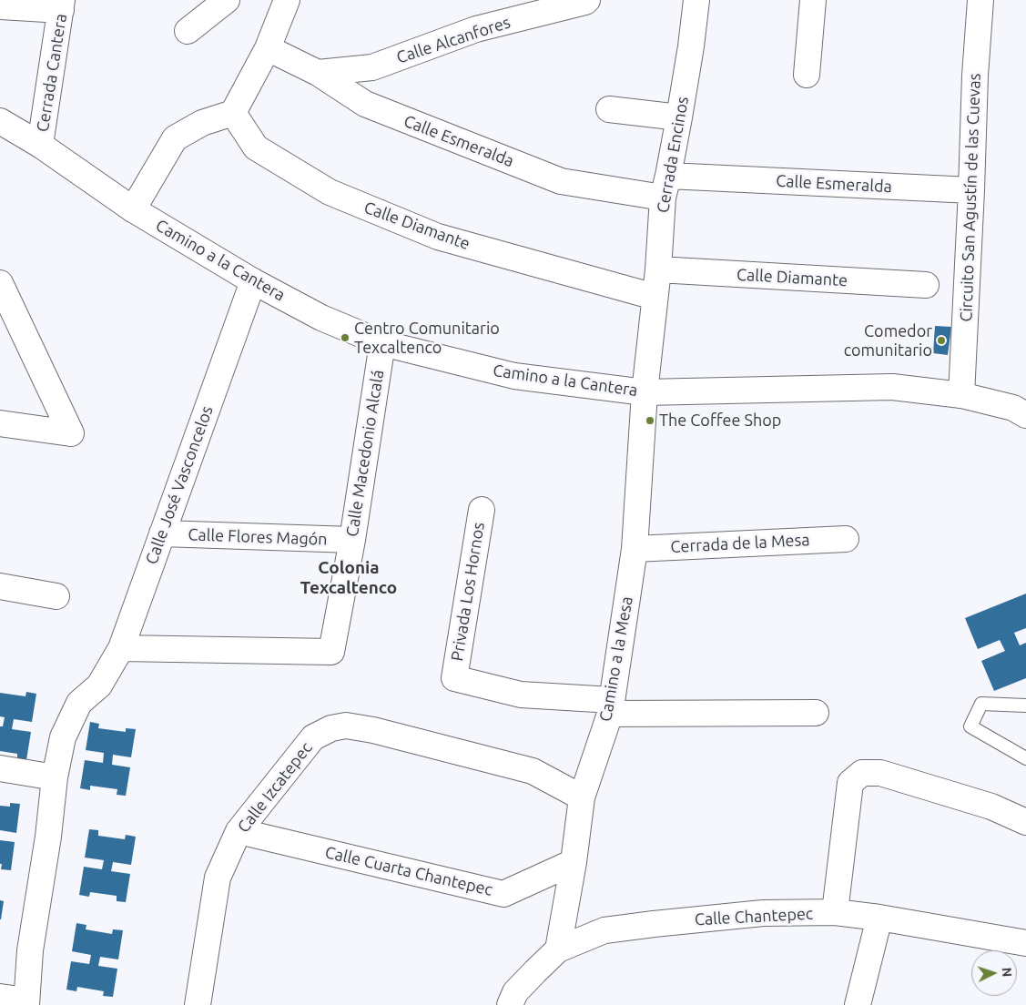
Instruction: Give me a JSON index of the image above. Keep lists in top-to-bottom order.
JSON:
{
  "streets": {
    "street": [
      "Calle Alcanfores",
      "Cerrada Cantera",
      "Calle Esmeralda",
      "Cerrada Encinos",
      "Circuito San Agustín de las Cuevas",
      "Calle Diamante",
      "Camino a la Cantera",
      "Calle Macedonio Alcalá",
      "Calle José Vasconcelos",
      "Calle Flores Magón",
      "Cerrada de la Mesa",
      "Privada Los Hornos",
      "Camino a la Mesa",
      "Calle Izcatepec",
      "Calle Cuarta Chantepec",
      "Calle Chantepec"
    ]
  },
  "crossings": [
    ["Calle Alcanfores", "Calle Esmeralda"],
    ["Cerrada Cantera", "Camino a la Cantera"],
    ["Calle Esmeralda", "Cerrada Encinos"],
    ["Calle Esmeralda", "Circuito San Agustín de las Cuevas"],
    ["Cerrada Encinos", "Calle Diamante"],
    ["Cerrada Encinos", "Camino a la Cantera"],
    ["Cerrada Encinos", "Camino a la Mesa"],
    ["Circuito San Agustín de las Cuevas", "Camino a la Cantera"],
    ["Camino a la Cantera", "Calle Macedonio Alcalá"],
    ["Camino a la Cantera", "Calle José Vasconcelos"],
    ["Camino a la Cantera", "Camino a la Mesa"],
    ["Calle Macedonio Alcalá", "Calle José Vasconcelos"],
    ["Calle Macedonio Alcalá", "Calle Flores Magón"],
    ["Calle José Vasconcelos", "Calle Flores Magón"],
    ["Cerrada de la Mesa", "Camino a la Mesa"],
    ["Privada Los Hornos", "Camino a la Mesa"],
    ["Camino a la Mesa", "Calle Izcatepec"],
    ["Camino a la Mesa", "Calle Cuarta Chantepec"],
    ["Camino a la Mesa", "Calle Chantepec"],
    ["Calle Izcatepec", "Calle Cuarta Chantepec"]
  ],
  "districts": ["Colonia Texcaltenco"],
  "places": ["Centro Comunitario Texcaltenco", "Comedor comunitario", "The Coffee Shop"],
  "north": "right"
}
